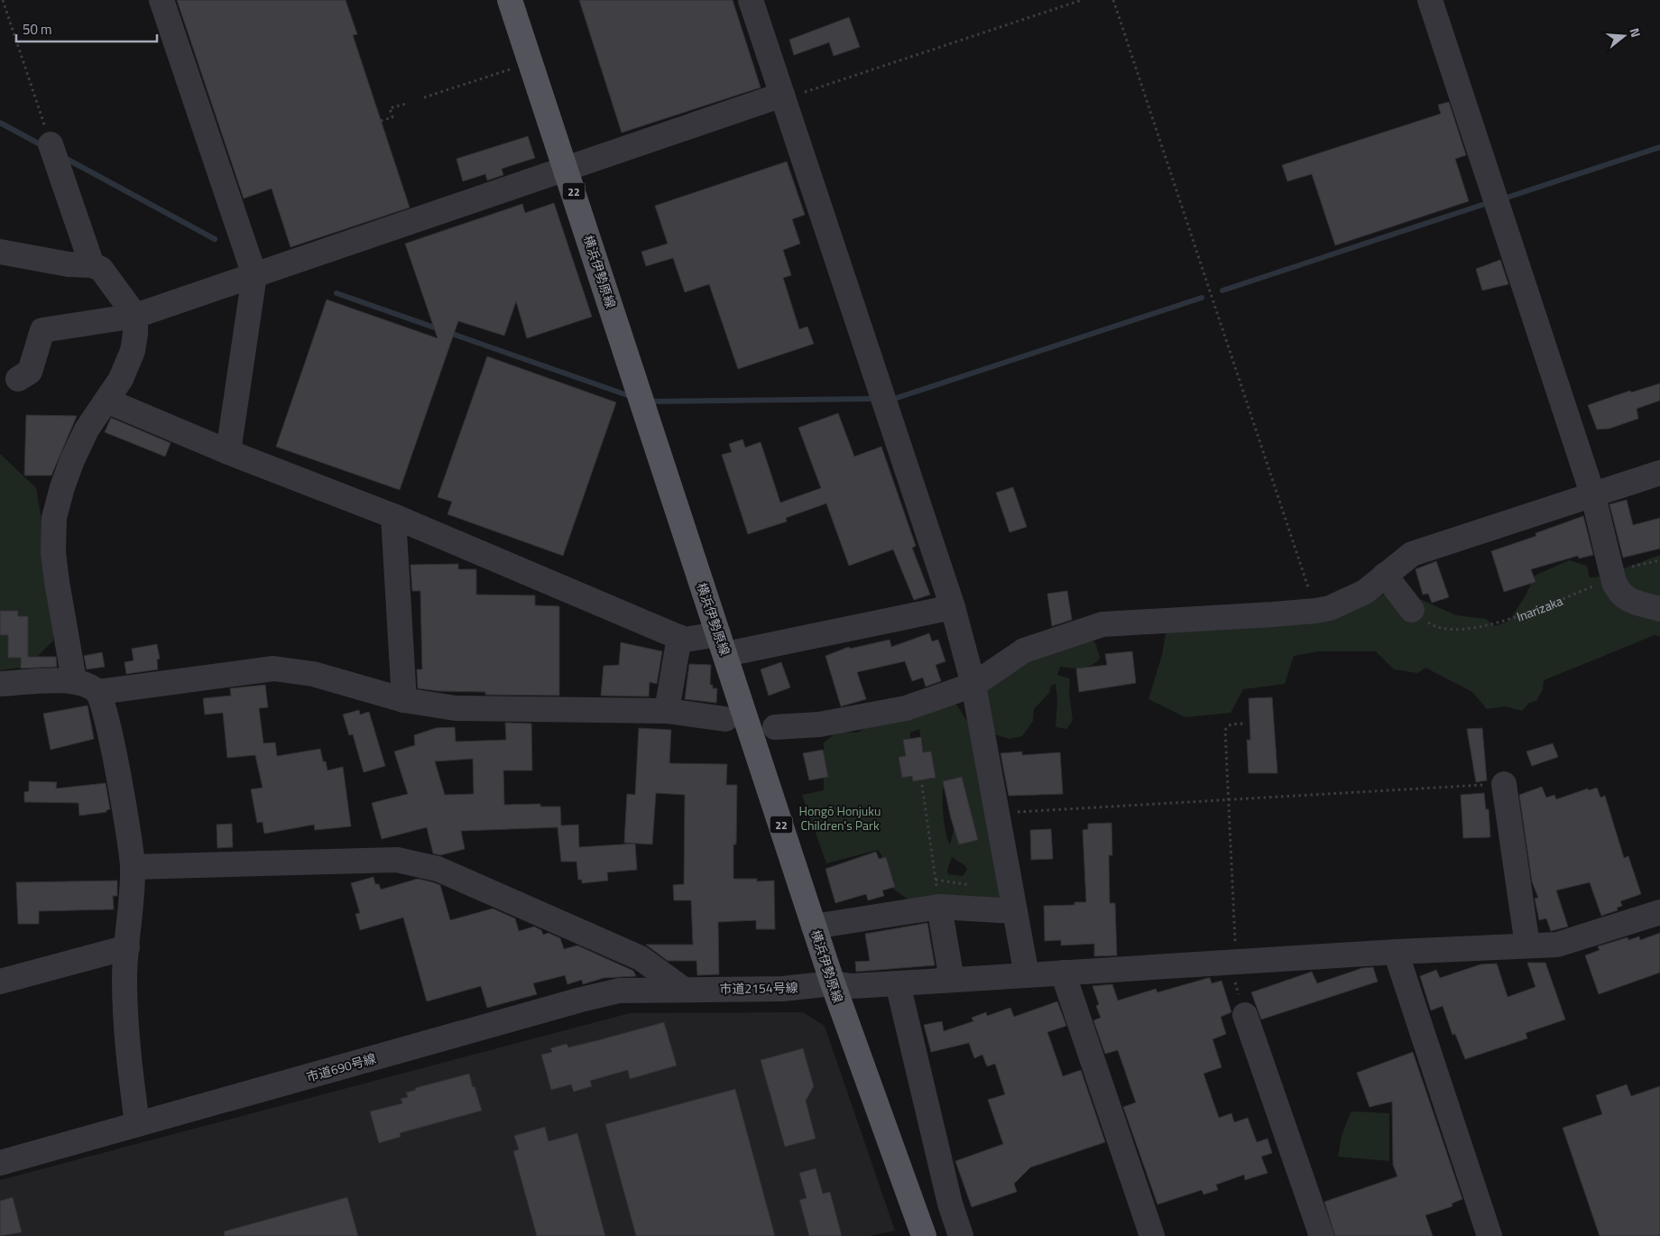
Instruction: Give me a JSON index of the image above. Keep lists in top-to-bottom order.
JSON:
{
  "streets": {
    "main road": ["22", "横浜伊勢原線"],
    "street": ["市道2154号線", "市道690号線"],
    "path": ["Inarizaka"]
  },
  "crossings": [
    ["横浜伊勢原線", "市道2154号線"],
    ["市道2154号線", "市道690号線"]
  ],
  "parks": ["Hongō Honjuku Children's Park"],
  "scale_bar": "50 m",
  "north": "right"
}
